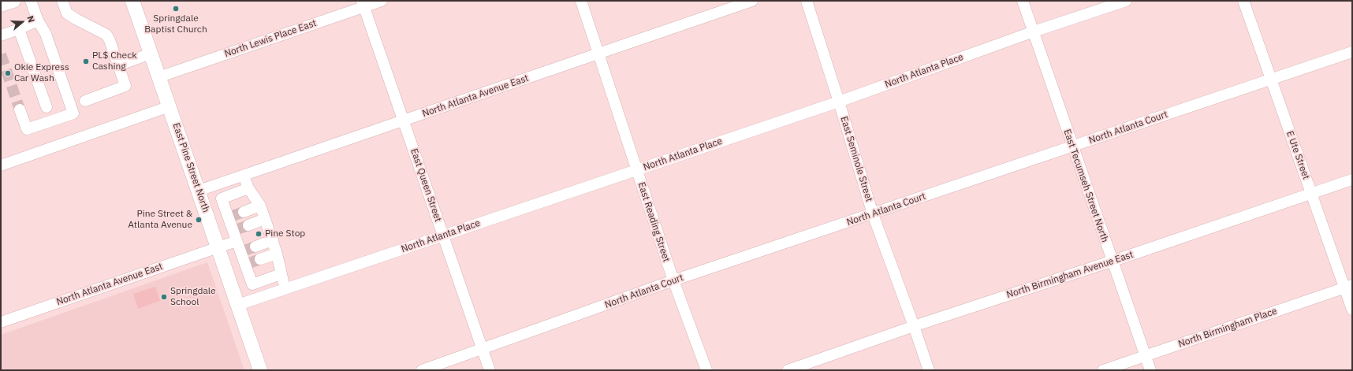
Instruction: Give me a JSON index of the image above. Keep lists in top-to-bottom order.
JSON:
{
  "streets": {
    "main road": ["East Pine Street North"],
    "street": [
      "North Lewis Place East",
      "North Atlanta Place",
      "North Atlanta Avenue East",
      "North Atlanta Court",
      "E Ute Street",
      "East Seminole Street",
      "East Queen Street",
      "East Tecumseh Street North",
      "East Reading Street",
      "North Birmingham Avenue East",
      "North Birmingham Place"
    ]
  },
  "crossings": [
    ["North Lewis Place East", "East Pine Street North"],
    ["North Lewis Place East", "East Queen Street"],
    ["North Atlanta Place", "East Seminole Street"],
    ["North Atlanta Place", "East Pine Street North"],
    ["North Atlanta Place", "East Queen Street"],
    ["North Atlanta Place", "East Tecumseh Street North"],
    ["North Atlanta Place", "East Reading Street"],
    ["North Atlanta Avenue East", "East Pine Street North"],
    ["North Atlanta Avenue East", "East Queen Street"],
    ["North Atlanta Avenue East", "East Reading Street"],
    ["North Atlanta Court", "E Ute Street"],
    ["North Atlanta Court", "East Seminole Street"],
    ["North Atlanta Court", "East Queen Street"],
    ["North Atlanta Court", "East Tecumseh Street North"],
    ["North Atlanta Court", "East Reading Street"],
    ["E Ute Street", "North Birmingham Avenue East"],
    ["E Ute Street", "North Birmingham Place"],
    ["East Seminole Street", "North Birmingham Avenue East"],
    ["East Tecumseh Street North", "North Birmingham Avenue East"],
    ["East Tecumseh Street North", "North Birmingham Place"]
  ],
  "places": [
    "Springdale Baptist Church",
    "PL$ Check Cashing",
    "Okie Express Car Wash",
    "Pine Street & Atlanta Avenue",
    "Pine Stop",
    "Springdale School"
  ],
  "north": "right"
}
